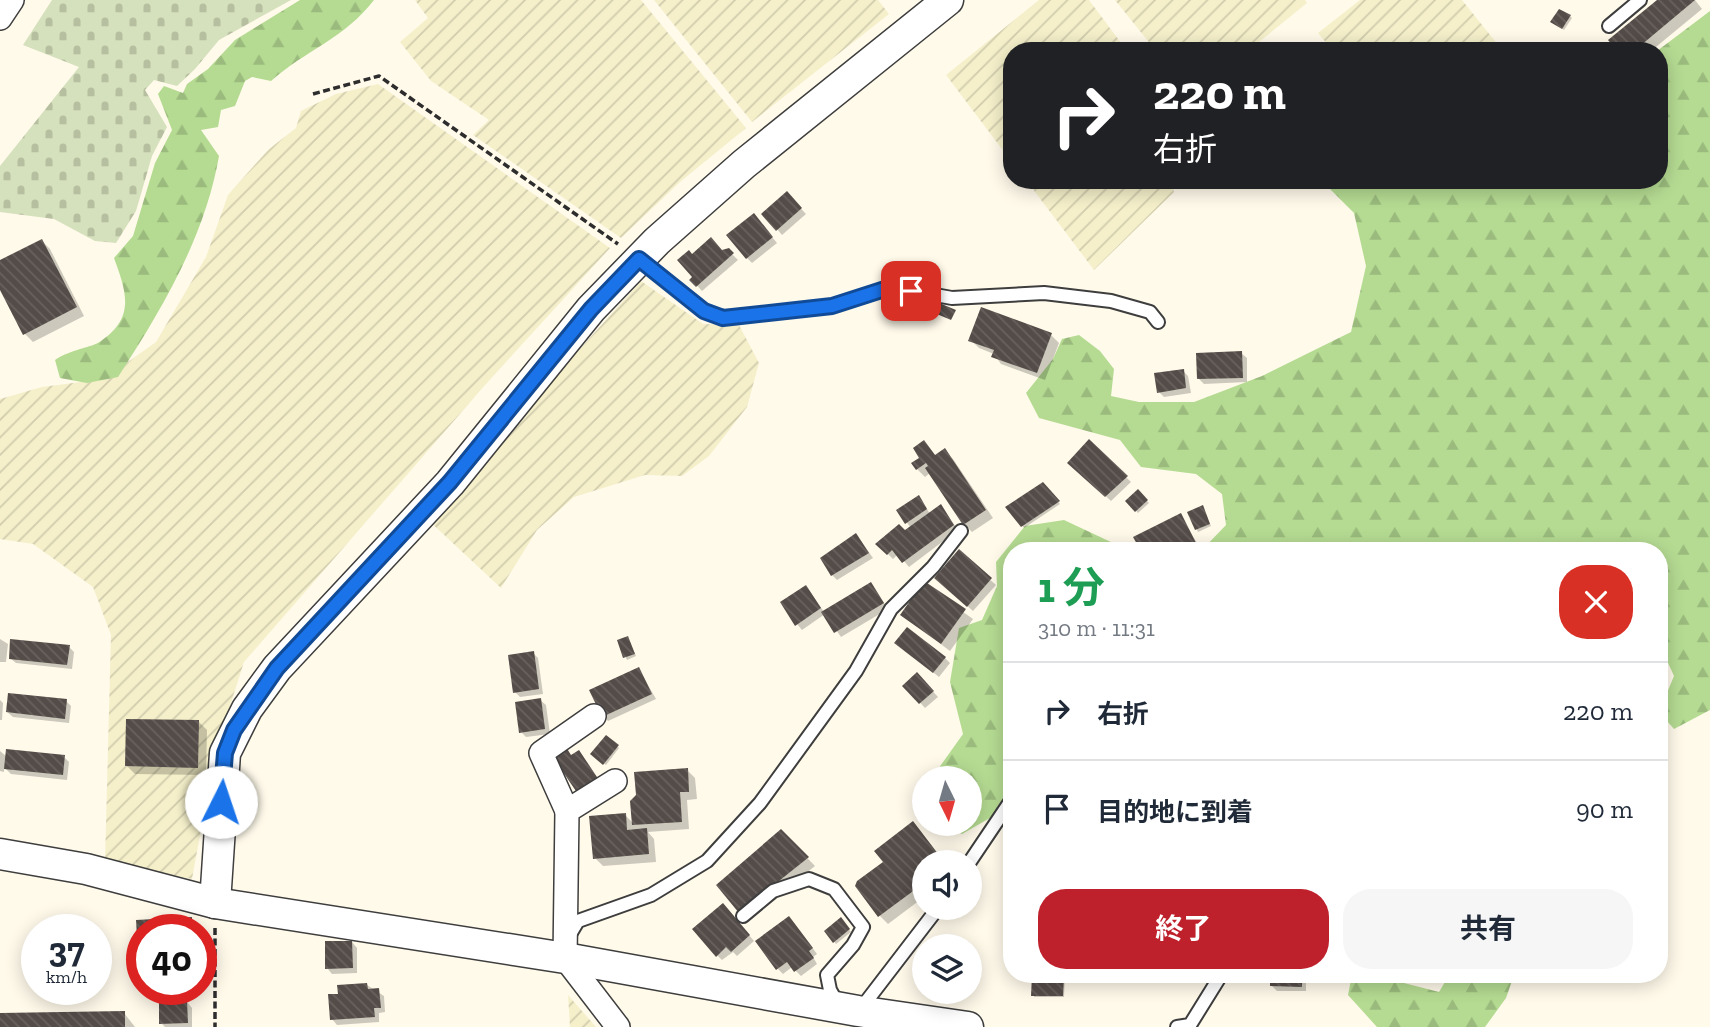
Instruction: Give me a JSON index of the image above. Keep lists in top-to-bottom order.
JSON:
{
  "north": "bottom",
  "page": {
    "turn": ["220 m", "右折"],
    "heading": ["1 分", "310 m · 11:31"],
    "list": [
      {
        "name": "右折",
        "value": "220 m"
      },
      {
        "name": "目的地に到着",
        "value": "90 m"
      }
    ],
    "buttons": ["終了", "共有"],
    "speed": "37 km/h",
    "limit": "40"
  }
}
